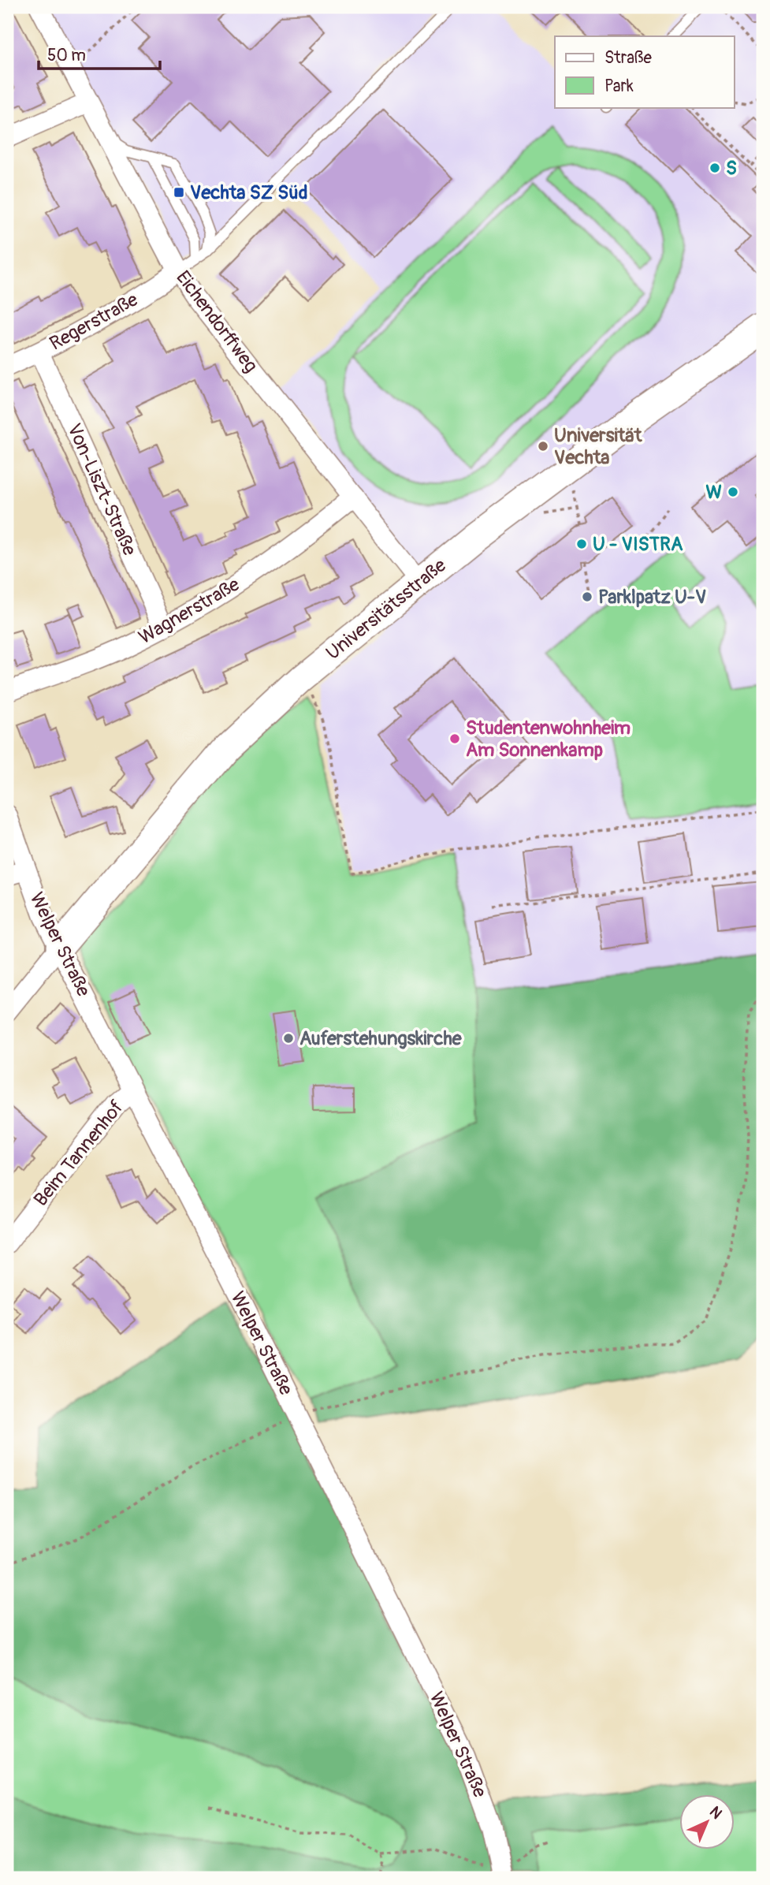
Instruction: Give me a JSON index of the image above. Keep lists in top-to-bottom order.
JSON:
{
  "streets": {
    "street": [
      "Regerstraße",
      "Eichendorffweg",
      "Von-Liszt-Straße",
      "Universitätsstraße",
      "Wagnerstraße",
      "Welper Straße",
      "Beim Tannenhof"
    ]
  },
  "crossings": [
    ["Regerstraße", "Eichendorffweg"],
    ["Regerstraße", "Von-Liszt-Straße"],
    ["Eichendorffweg", "Universitätsstraße"],
    ["Eichendorffweg", "Wagnerstraße"],
    ["Von-Liszt-Straße", "Wagnerstraße"],
    ["Universitätsstraße", "Welper Straße"],
    ["Welper Straße", "Beim Tannenhof"]
  ],
  "places": {
    "other": [
      "S",
      "Universität Vechta",
      "W",
      "U - VISTRA",
      "Parklpatz U-V",
      "Studentenwohnheim Am Sonnenkamp",
      "Auferstehungskirche"
    ],
    "transit": ["Vechta SZ Süd"]
  },
  "legend": ["Straße", "Park"],
  "scale_bar": "50 m",
  "north": "top right"
}
